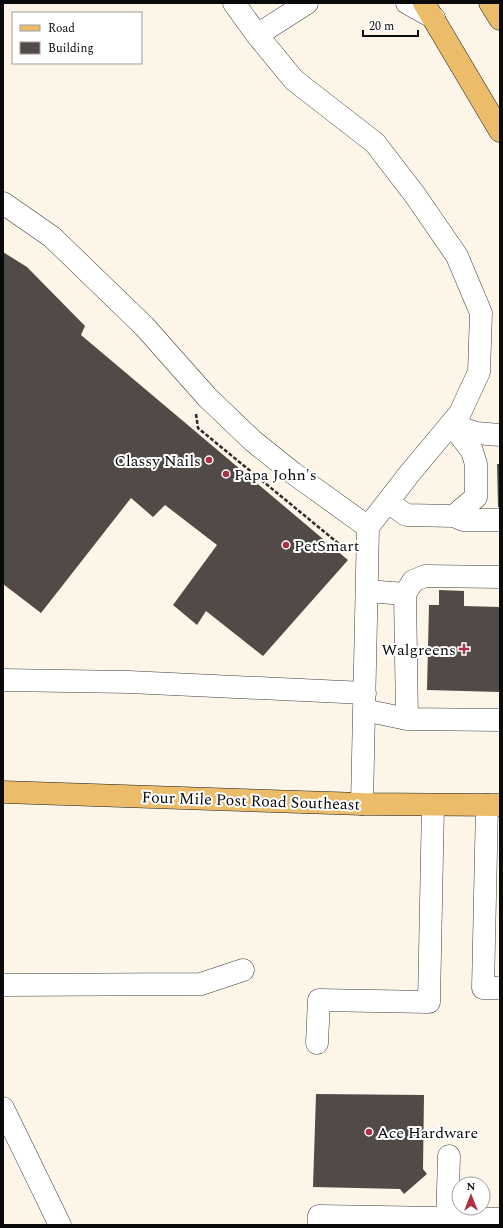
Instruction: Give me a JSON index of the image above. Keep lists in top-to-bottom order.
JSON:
{
  "streets": {
    "main road": ["Four Mile Post Road Southeast"]
  },
  "places": {
    "other": [
      "Classy Nails",
      "Papa John's",
      "PetSmart",
      "Ace Hardware"
    ],
    "health": ["Walgreens"]
  },
  "legend": ["Road", "Building"],
  "scale_bar": "20 m",
  "north": "top"
}
